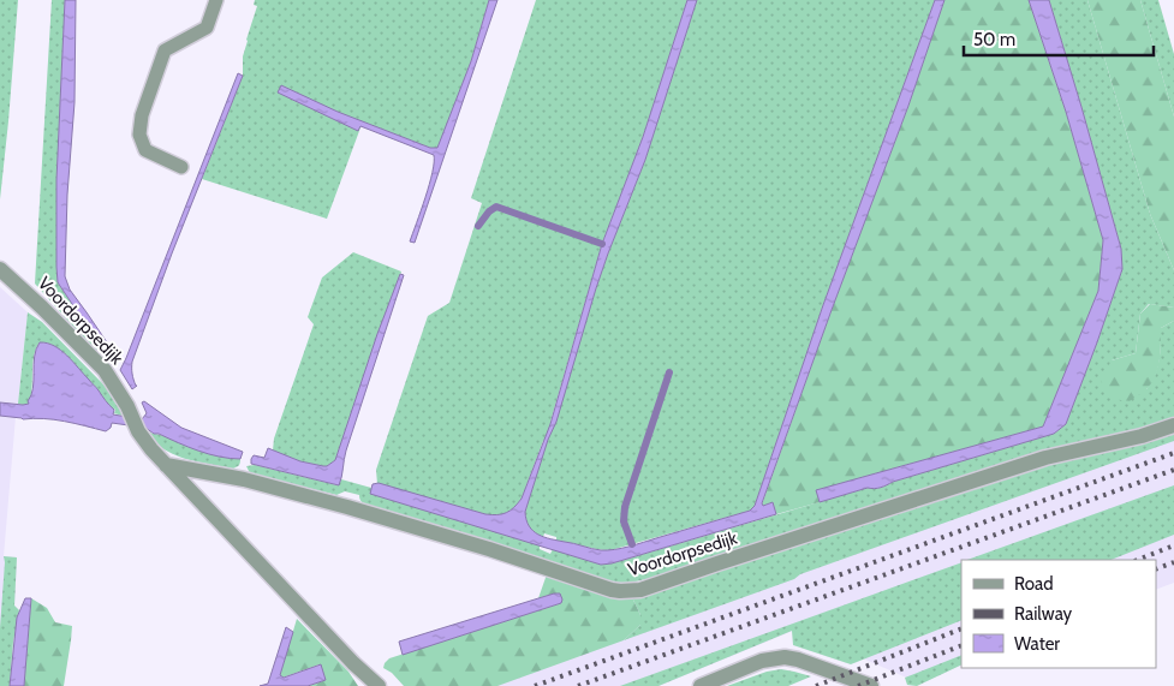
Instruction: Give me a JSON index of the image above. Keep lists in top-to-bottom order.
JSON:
{
  "streets": {
    "street": ["Voordorpsedijk"]
  },
  "legend": ["Road", "Railway", "Water"],
  "scale_bar": "50 m"
}
